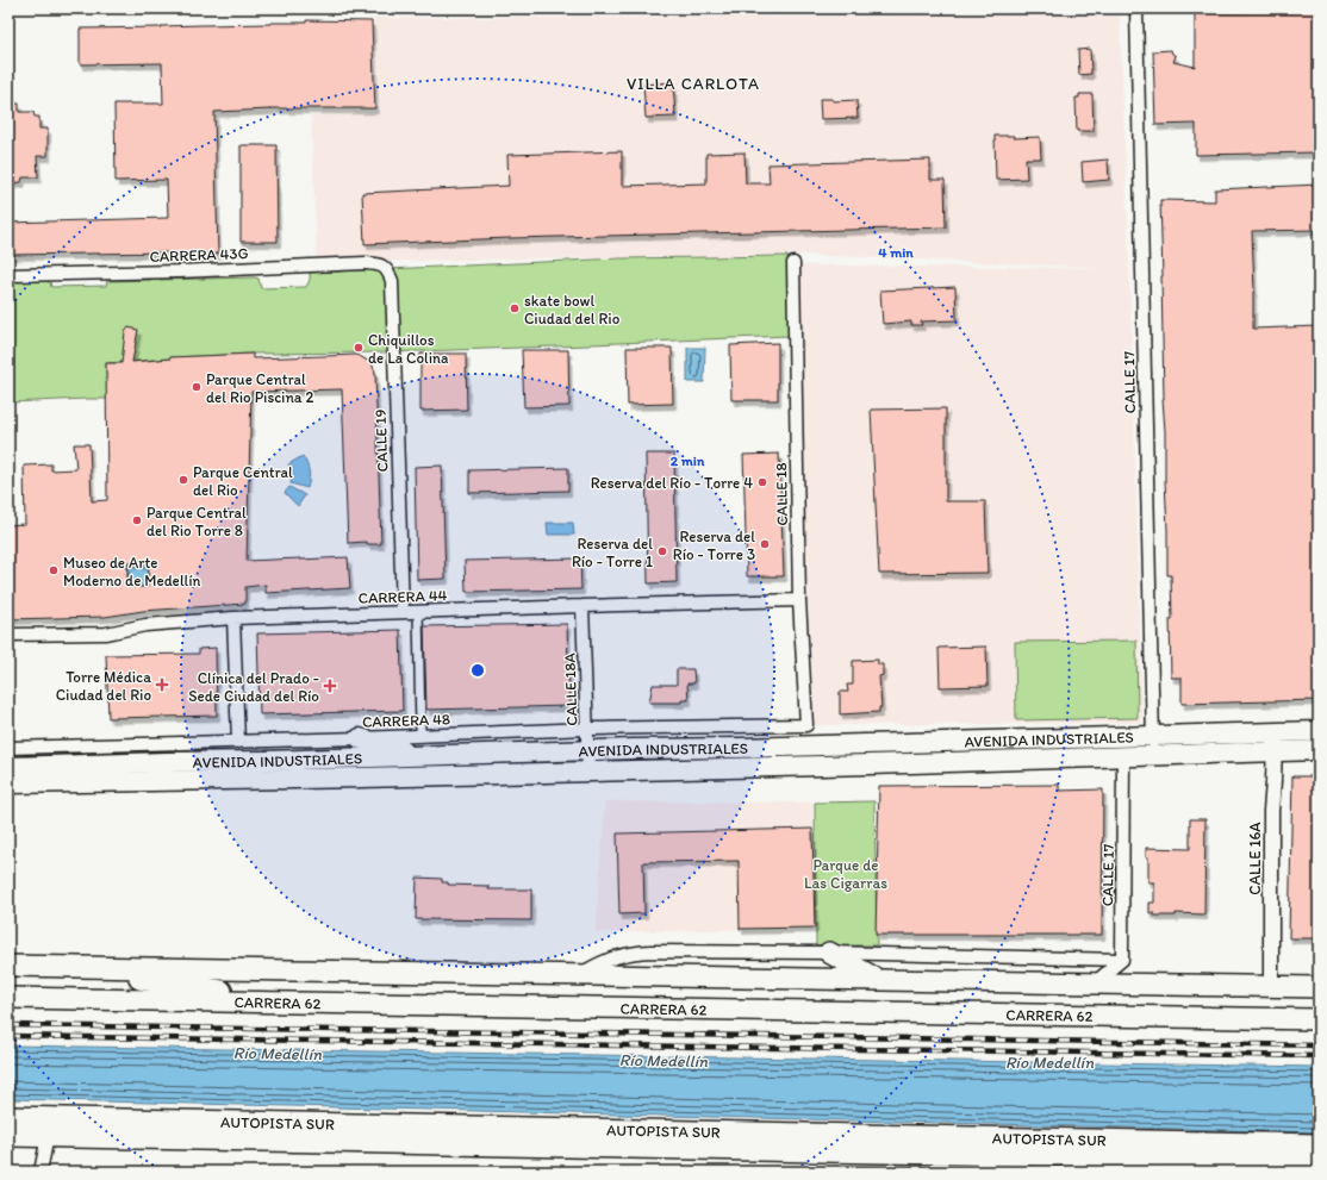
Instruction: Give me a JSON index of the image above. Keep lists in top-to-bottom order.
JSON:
{
  "streets": {
    "highway": ["CARRERA 62", "AUTOPISTA SUR"],
    "main road": ["AVENIDA INDUSTRIALES"],
    "street": [
      "CARRERA 43G",
      "CALLE 17",
      "CALLE 19",
      "CALLE 18",
      "CARRERA 44",
      "CALLE 18A",
      "CARRERA 48",
      "CALLE 16A"
    ]
  },
  "crossings": [
    ["CARRERA 43G", "CALLE 19"],
    ["CALLE 17", "AVENIDA INDUSTRIALES"],
    ["CALLE 19", "CARRERA 44"],
    ["CALLE 18", "CARRERA 44"],
    ["CALLE 18", "CARRERA 48"],
    ["CARRERA 44", "CALLE 18A"],
    ["CALLE 18A", "CARRERA 48"],
    ["CALLE 18A", "AVENIDA INDUSTRIALES"],
    ["AVENIDA INDUSTRIALES", "CALLE 16A"],
    ["CALLE 16A", "CARRERA 62"]
  ],
  "districts": ["VILLA CARLOTA"],
  "water": ["Río Medellín"],
  "parks": ["Parque de Las Cigarras"],
  "places": {
    "other": [
      "skate bowl Ciudad del Rio",
      "Chiquillos de La Colina",
      "Parque Central del Rio Piscina 2",
      "Parque Central del Rio",
      "Reserva del Río - Torre 4",
      "Parque Central del Rio Torre 8",
      "Reserva del Río - Torre 3",
      "Reserva del Río - Torre 1",
      "Museo de Arte Moderno de Medellín"
    ],
    "health": ["Torre Médica Ciudad del Rio", "Clínica del Prado - Sede Ciudad del Río"]
  },
  "rings": ["4 min", "2 min"]
}
